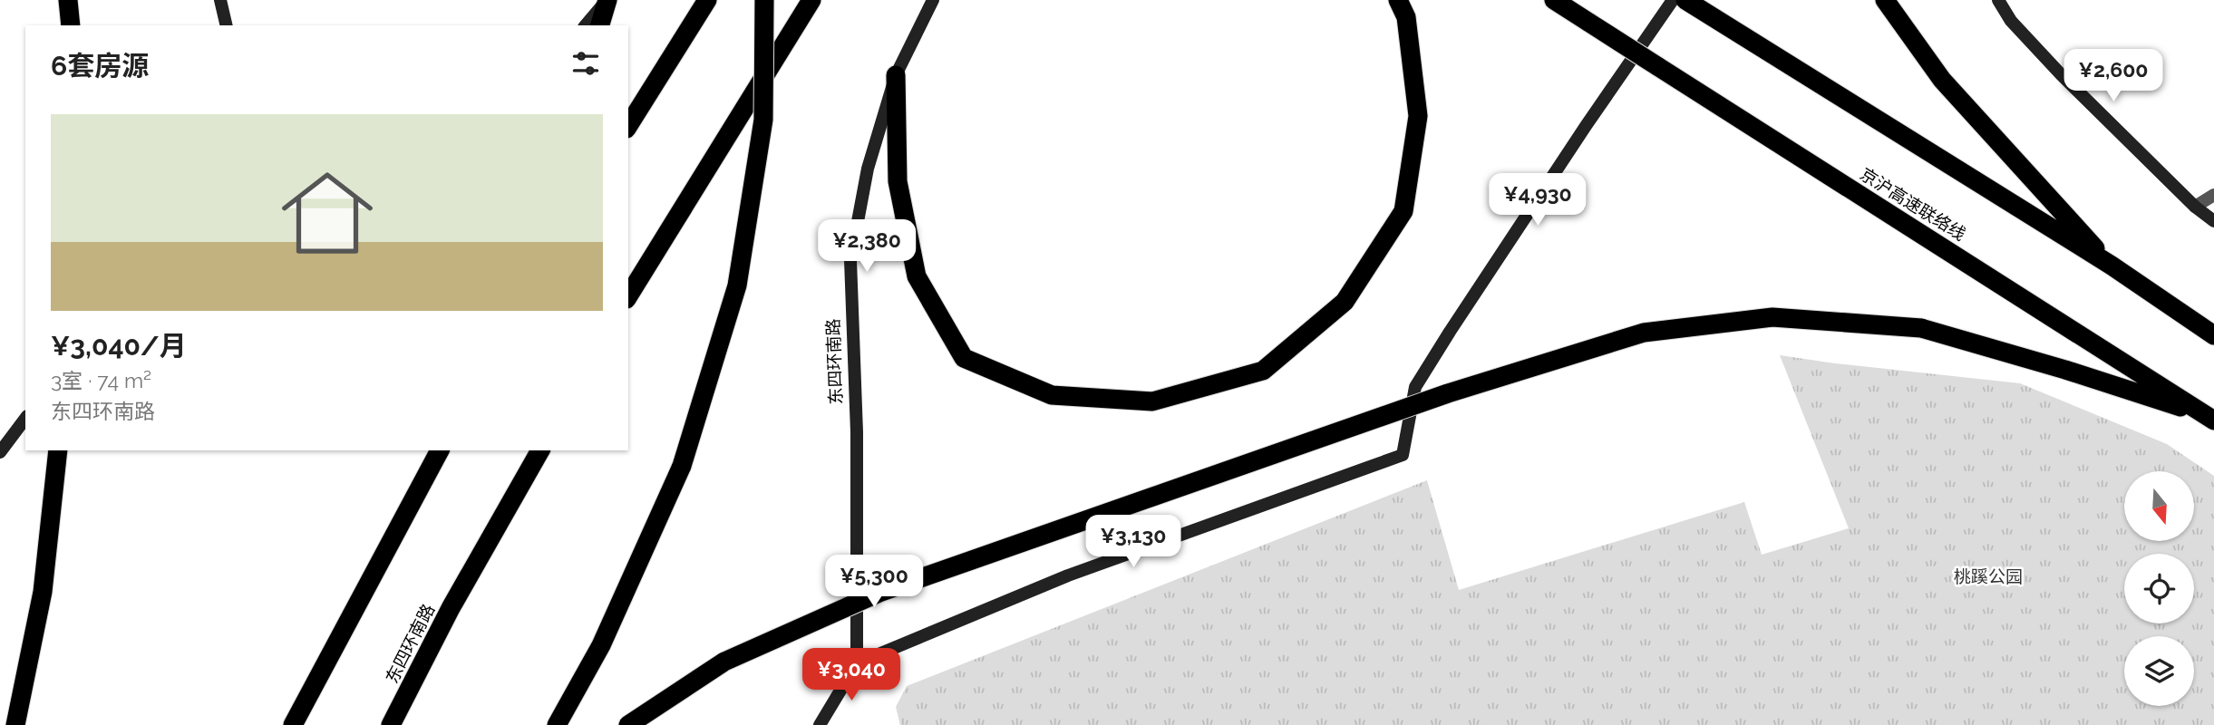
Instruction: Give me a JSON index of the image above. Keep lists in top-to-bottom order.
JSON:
{
  "streets": {
    "highway": ["京沪高速联络线", "东四环南路"]
  },
  "parks": ["桃蹊公园"],
  "north": "bottom",
  "page": {
    "heading": "6套房源",
    "price": [
      "¥2,600",
      "¥4,930",
      "¥2,380",
      "¥3,130",
      "¥5,300",
      "¥3,040"
    ],
    "list": [
      {
        "name": "¥3,040/月",
        "note": "3室 · 74 m² · 东四环南路"
      }
    ]
  }
}
